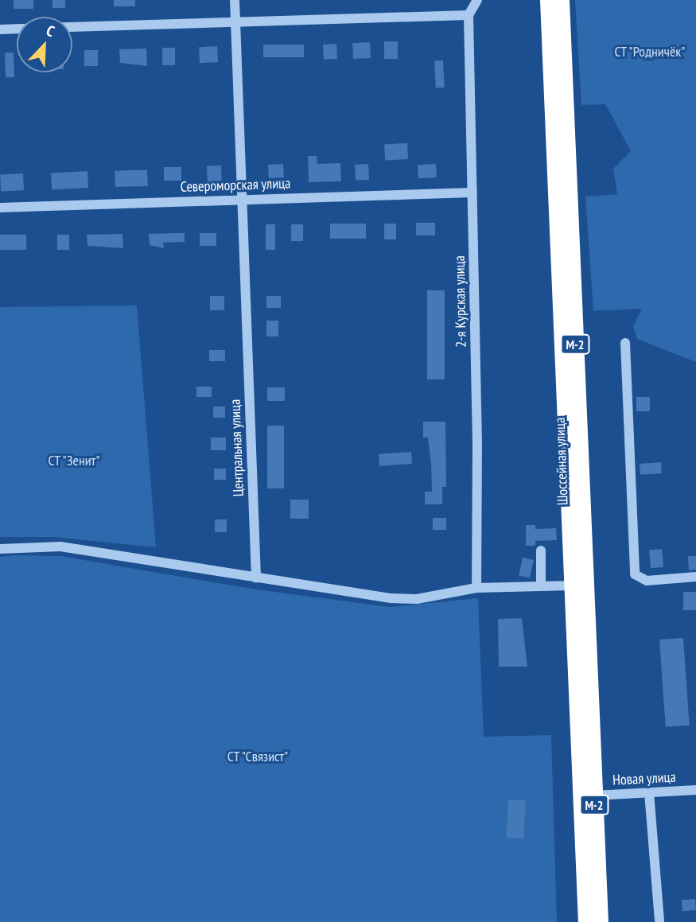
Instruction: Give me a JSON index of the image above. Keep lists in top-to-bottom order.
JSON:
{
  "streets": {
    "highway": ["М-2", "Шоссейная улица"],
    "street": [
      "Североморская улица",
      "2-я Курская улица",
      "Центральная улица",
      "Новая улица"
    ]
  },
  "crossings": [
    ["Североморская улица", "2-я Курская улица"],
    ["Североморская улица", "Центральная улица"],
    ["Шоссейная улица", "Новая улица"]
  ],
  "parks": ["СТ \"Родничёк\"", "СТ \"Зенит\"", "СТ \"Связист\""],
  "north": "top right"
}
